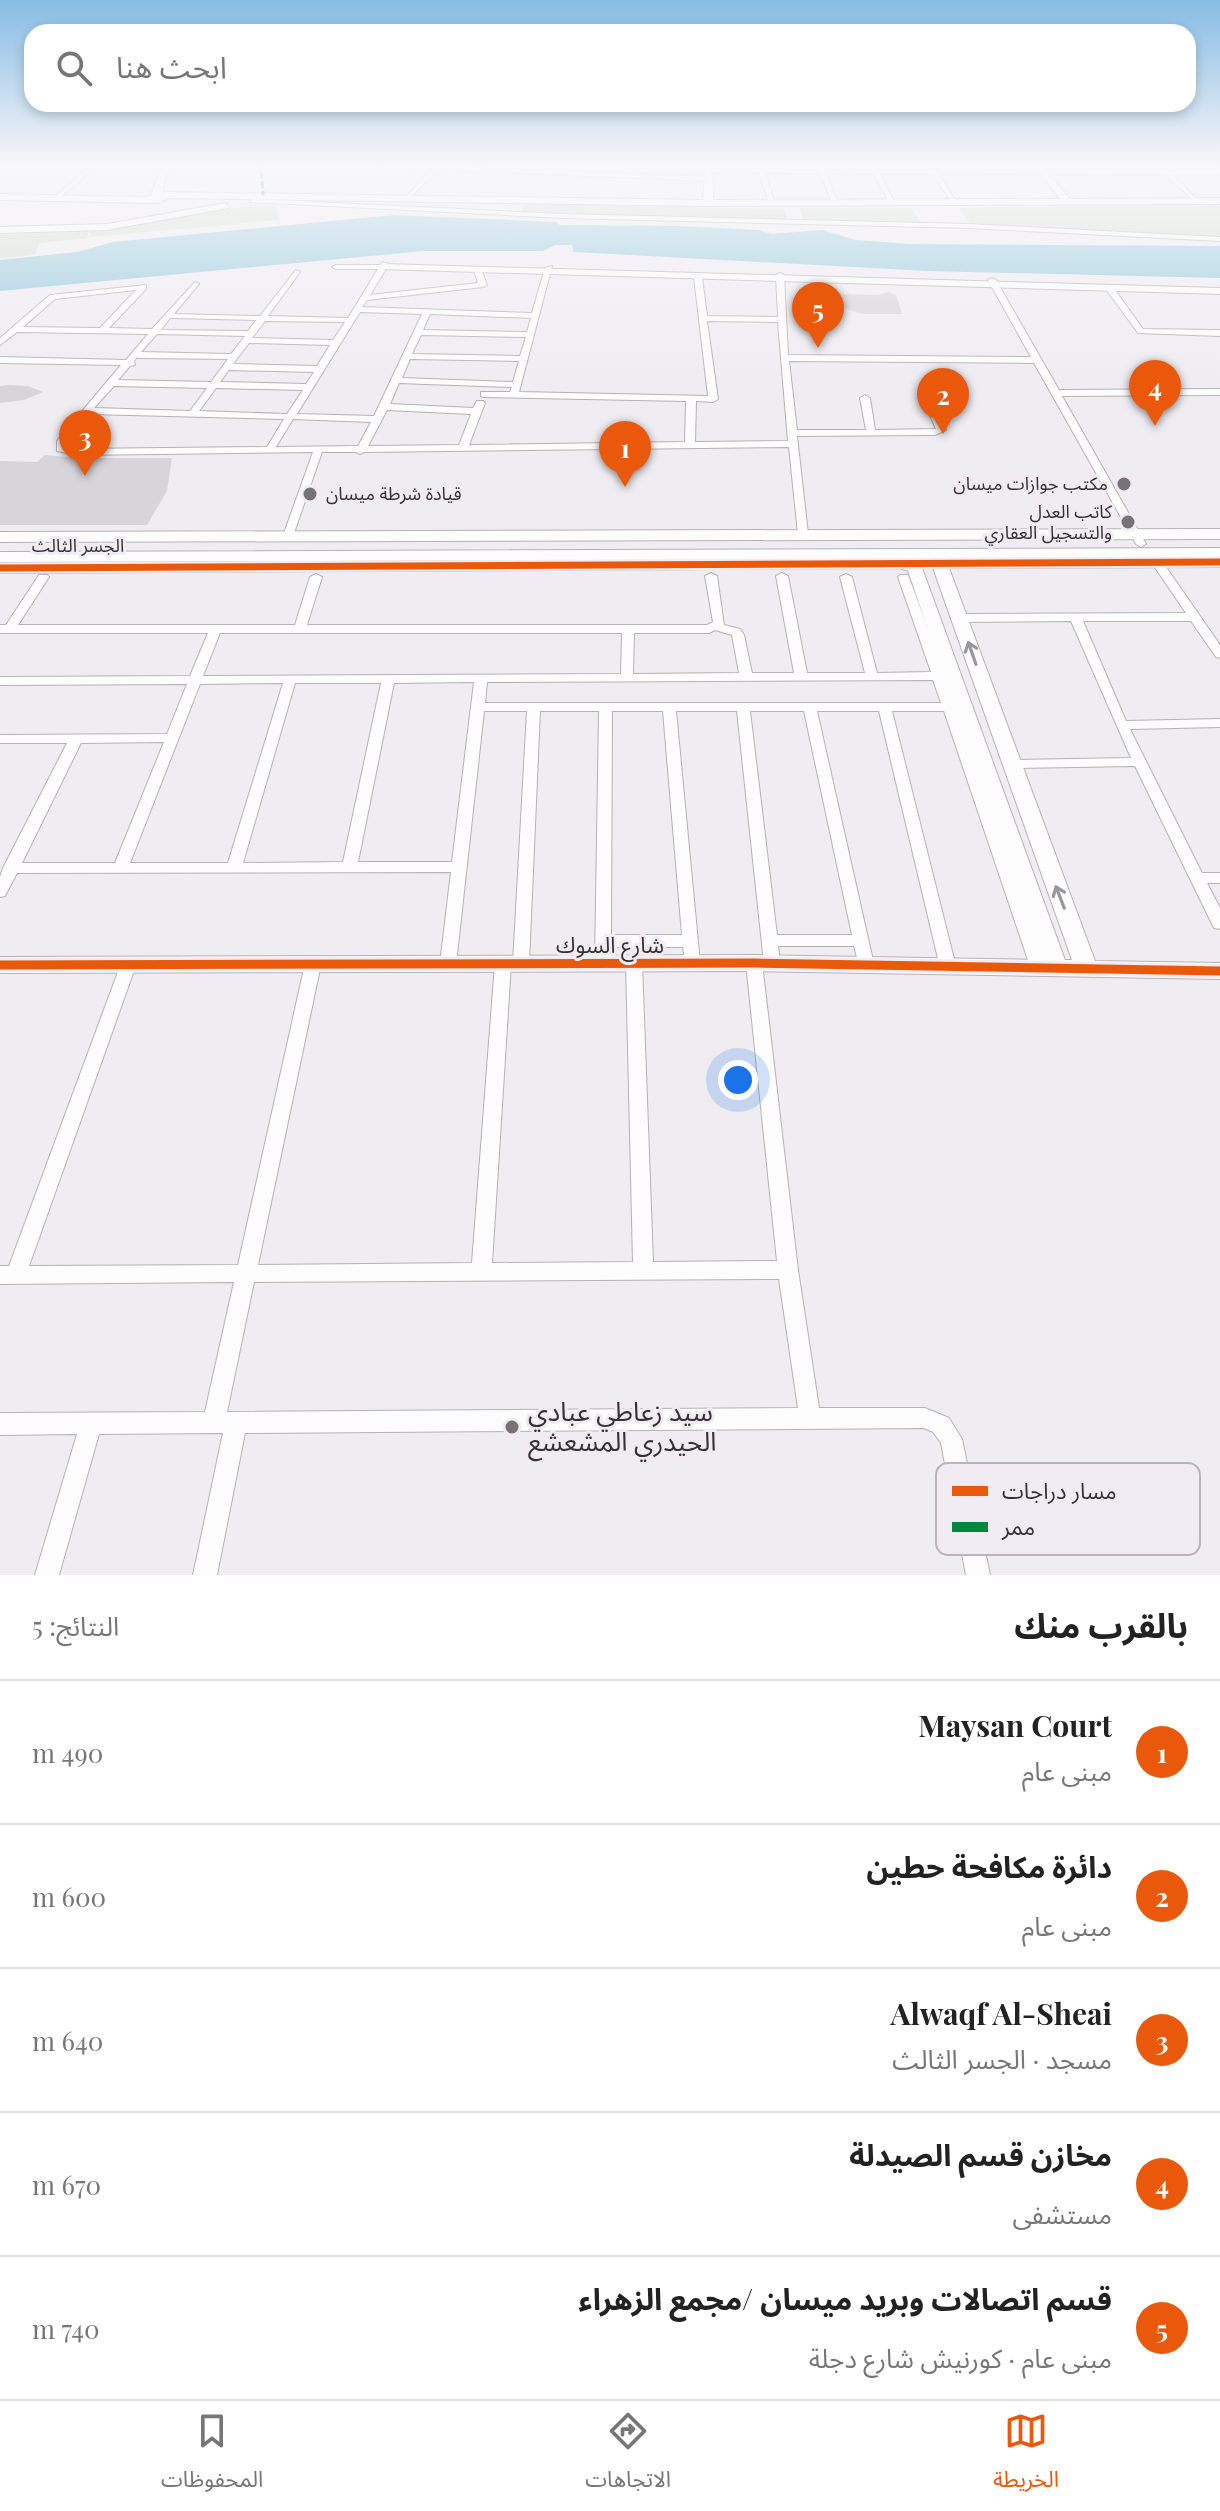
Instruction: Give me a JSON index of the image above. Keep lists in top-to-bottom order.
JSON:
{
  "streets": {
    "main road": ["الجسر الثالث"],
    "street": ["شارع السوك"]
  },
  "places": [
    "مكتب جوازات ميسان",
    "قيادة شرطة ميسان",
    "كاتب العدل والتسجيل العقاري",
    "سيد زعاطي عبادي الحيدري المشعشع"
  ],
  "legend": ["مسار دراجات", "ممر"],
  "page": {
    "search": "ابحث هنا",
    "pins": [
      "5",
      "4",
      "2",
      "3",
      "1"
    ],
    "heading": ["بالقرب منك", "النتائج: 5"],
    "list": [
      {
        "mark": "1",
        "name": "Maysan Court",
        "note": "مبنى عام",
        "value": "490 m"
      },
      {
        "mark": "2",
        "name": "دائرة مكافحة حطين",
        "note": "مبنى عام",
        "value": "600 m"
      },
      {
        "mark": "3",
        "name": "Alwaqf Al-Sheai",
        "note": "مسجد · الجسر الثالث",
        "value": "640 m"
      },
      {
        "mark": "4",
        "name": "مخازن قسم الصيدلة",
        "note": "مستشفى",
        "value": "670 m"
      },
      {
        "mark": "5",
        "name": "قسم اتصالات وبريد ميسان /مجمع الزهراء",
        "note": "مبنى عام · كورنيش شارع دجلة",
        "value": "740 m"
      }
    ],
    "nav": ["الخريطة", "الاتجاهات", "المحفوظات"]
  }
}
